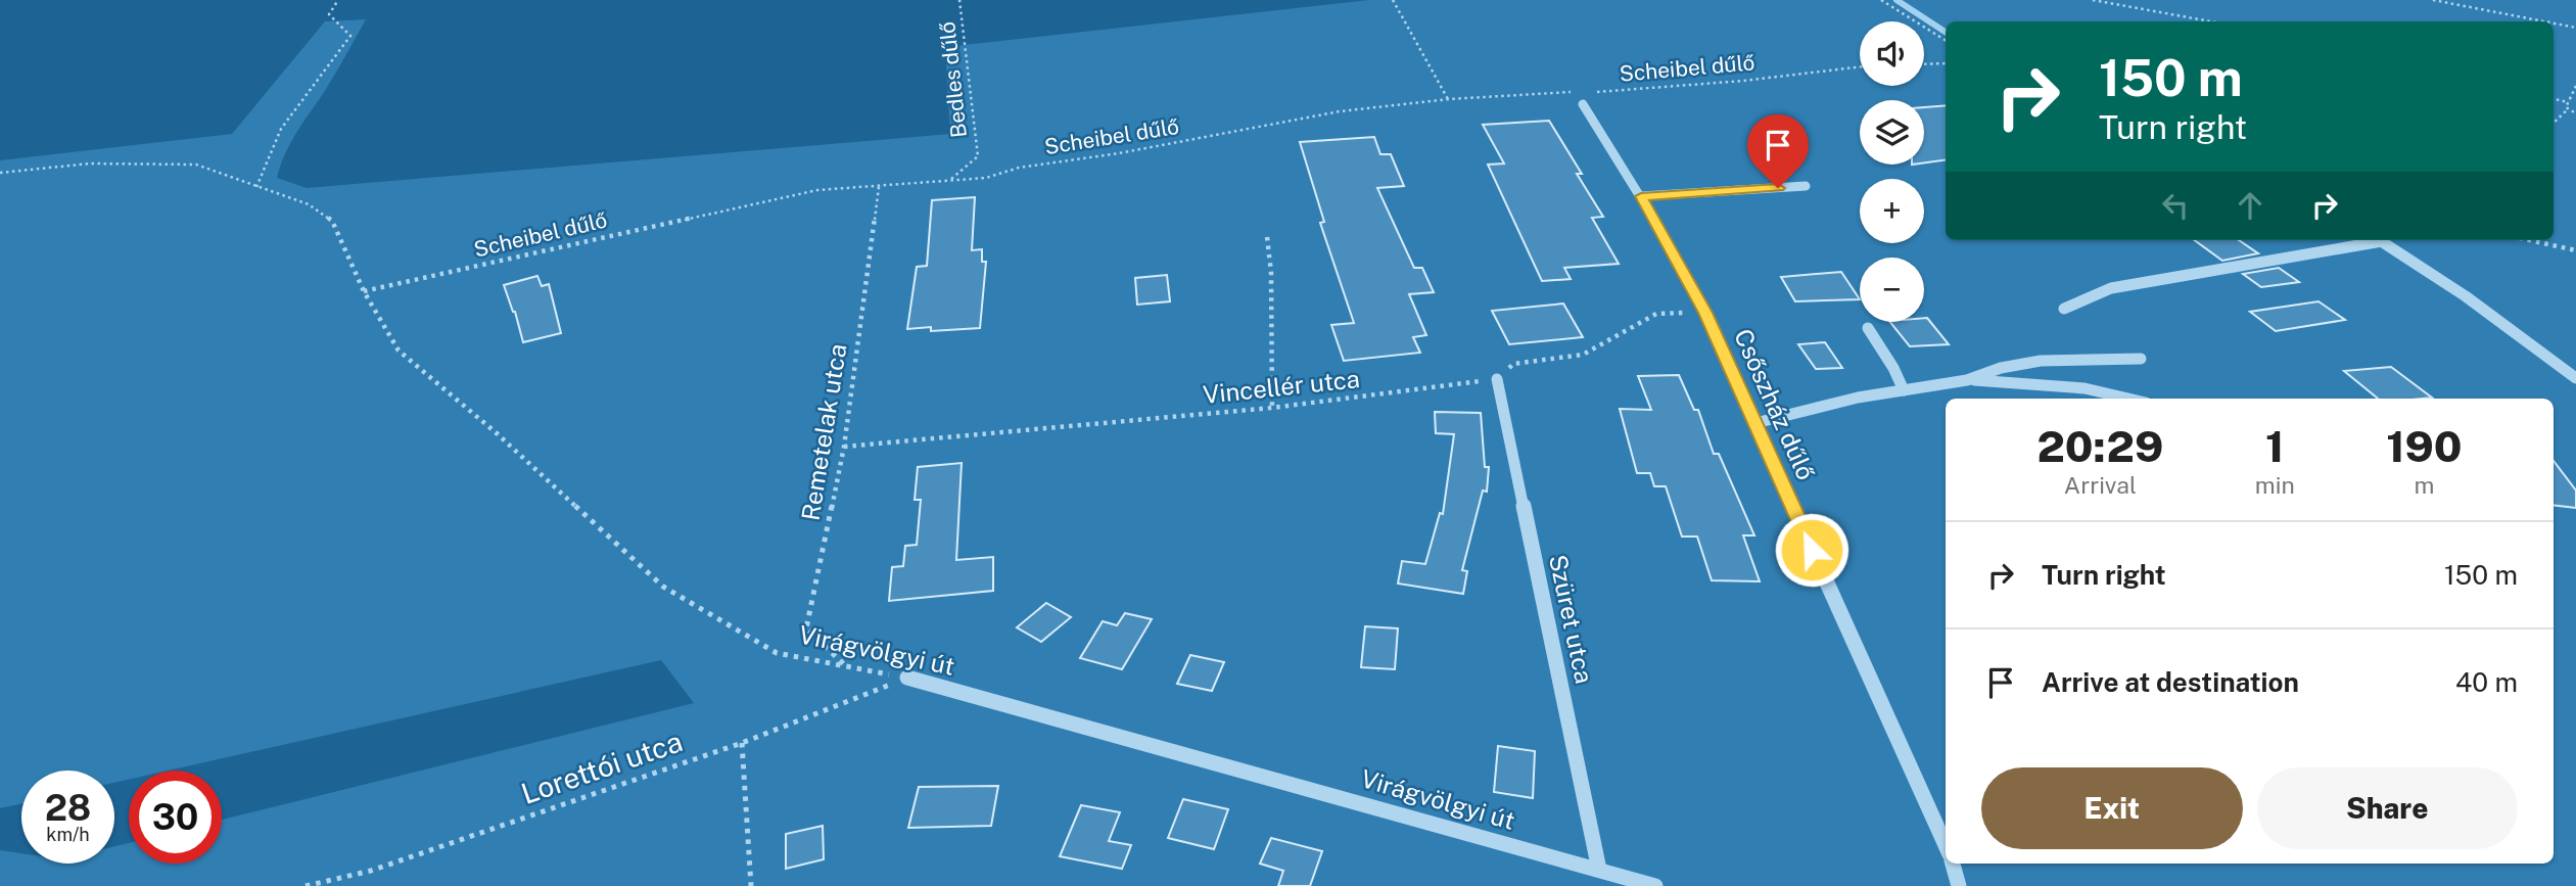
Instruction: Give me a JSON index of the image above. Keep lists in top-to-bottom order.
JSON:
{
  "streets": {
    "street": ["Csőszház dűlő", "Szüret utca", "Virágvölgyi út"],
    "path": [
      "Scheibel dűlő",
      "Bedles dűlő",
      "Vincellér utca",
      "Remetelak utca",
      "Lorettói utca"
    ]
  },
  "crossings": [
    ["Scheibel dűlő", "Bedles dűlő"],
    ["Scheibel dűlő", "Remetelak utca"],
    ["Scheibel dűlő", "Virágvölgyi út"],
    ["Vincellér utca", "Csőszház dűlő"],
    ["Vincellér utca", "Remetelak utca"],
    ["Vincellér utca", "Szüret utca"],
    ["Remetelak utca", "Virágvölgyi út"],
    ["Szüret utca", "Virágvölgyi út"],
    ["Virágvölgyi út", "Lorettói utca"]
  ],
  "page": {
    "map_buttons": ["+", "−"],
    "turn": ["150 m", "Turn right"],
    "eta": [
      "20:29",
      "Arrival",
      "1",
      "min",
      "190",
      "m"
    ],
    "list": [
      {
        "name": "Turn right",
        "value": "150 m"
      },
      {
        "name": "Arrive at destination",
        "value": "40 m"
      }
    ],
    "buttons": ["Exit", "Share"],
    "speed": "28 km/h",
    "limit": "30"
  }
}
